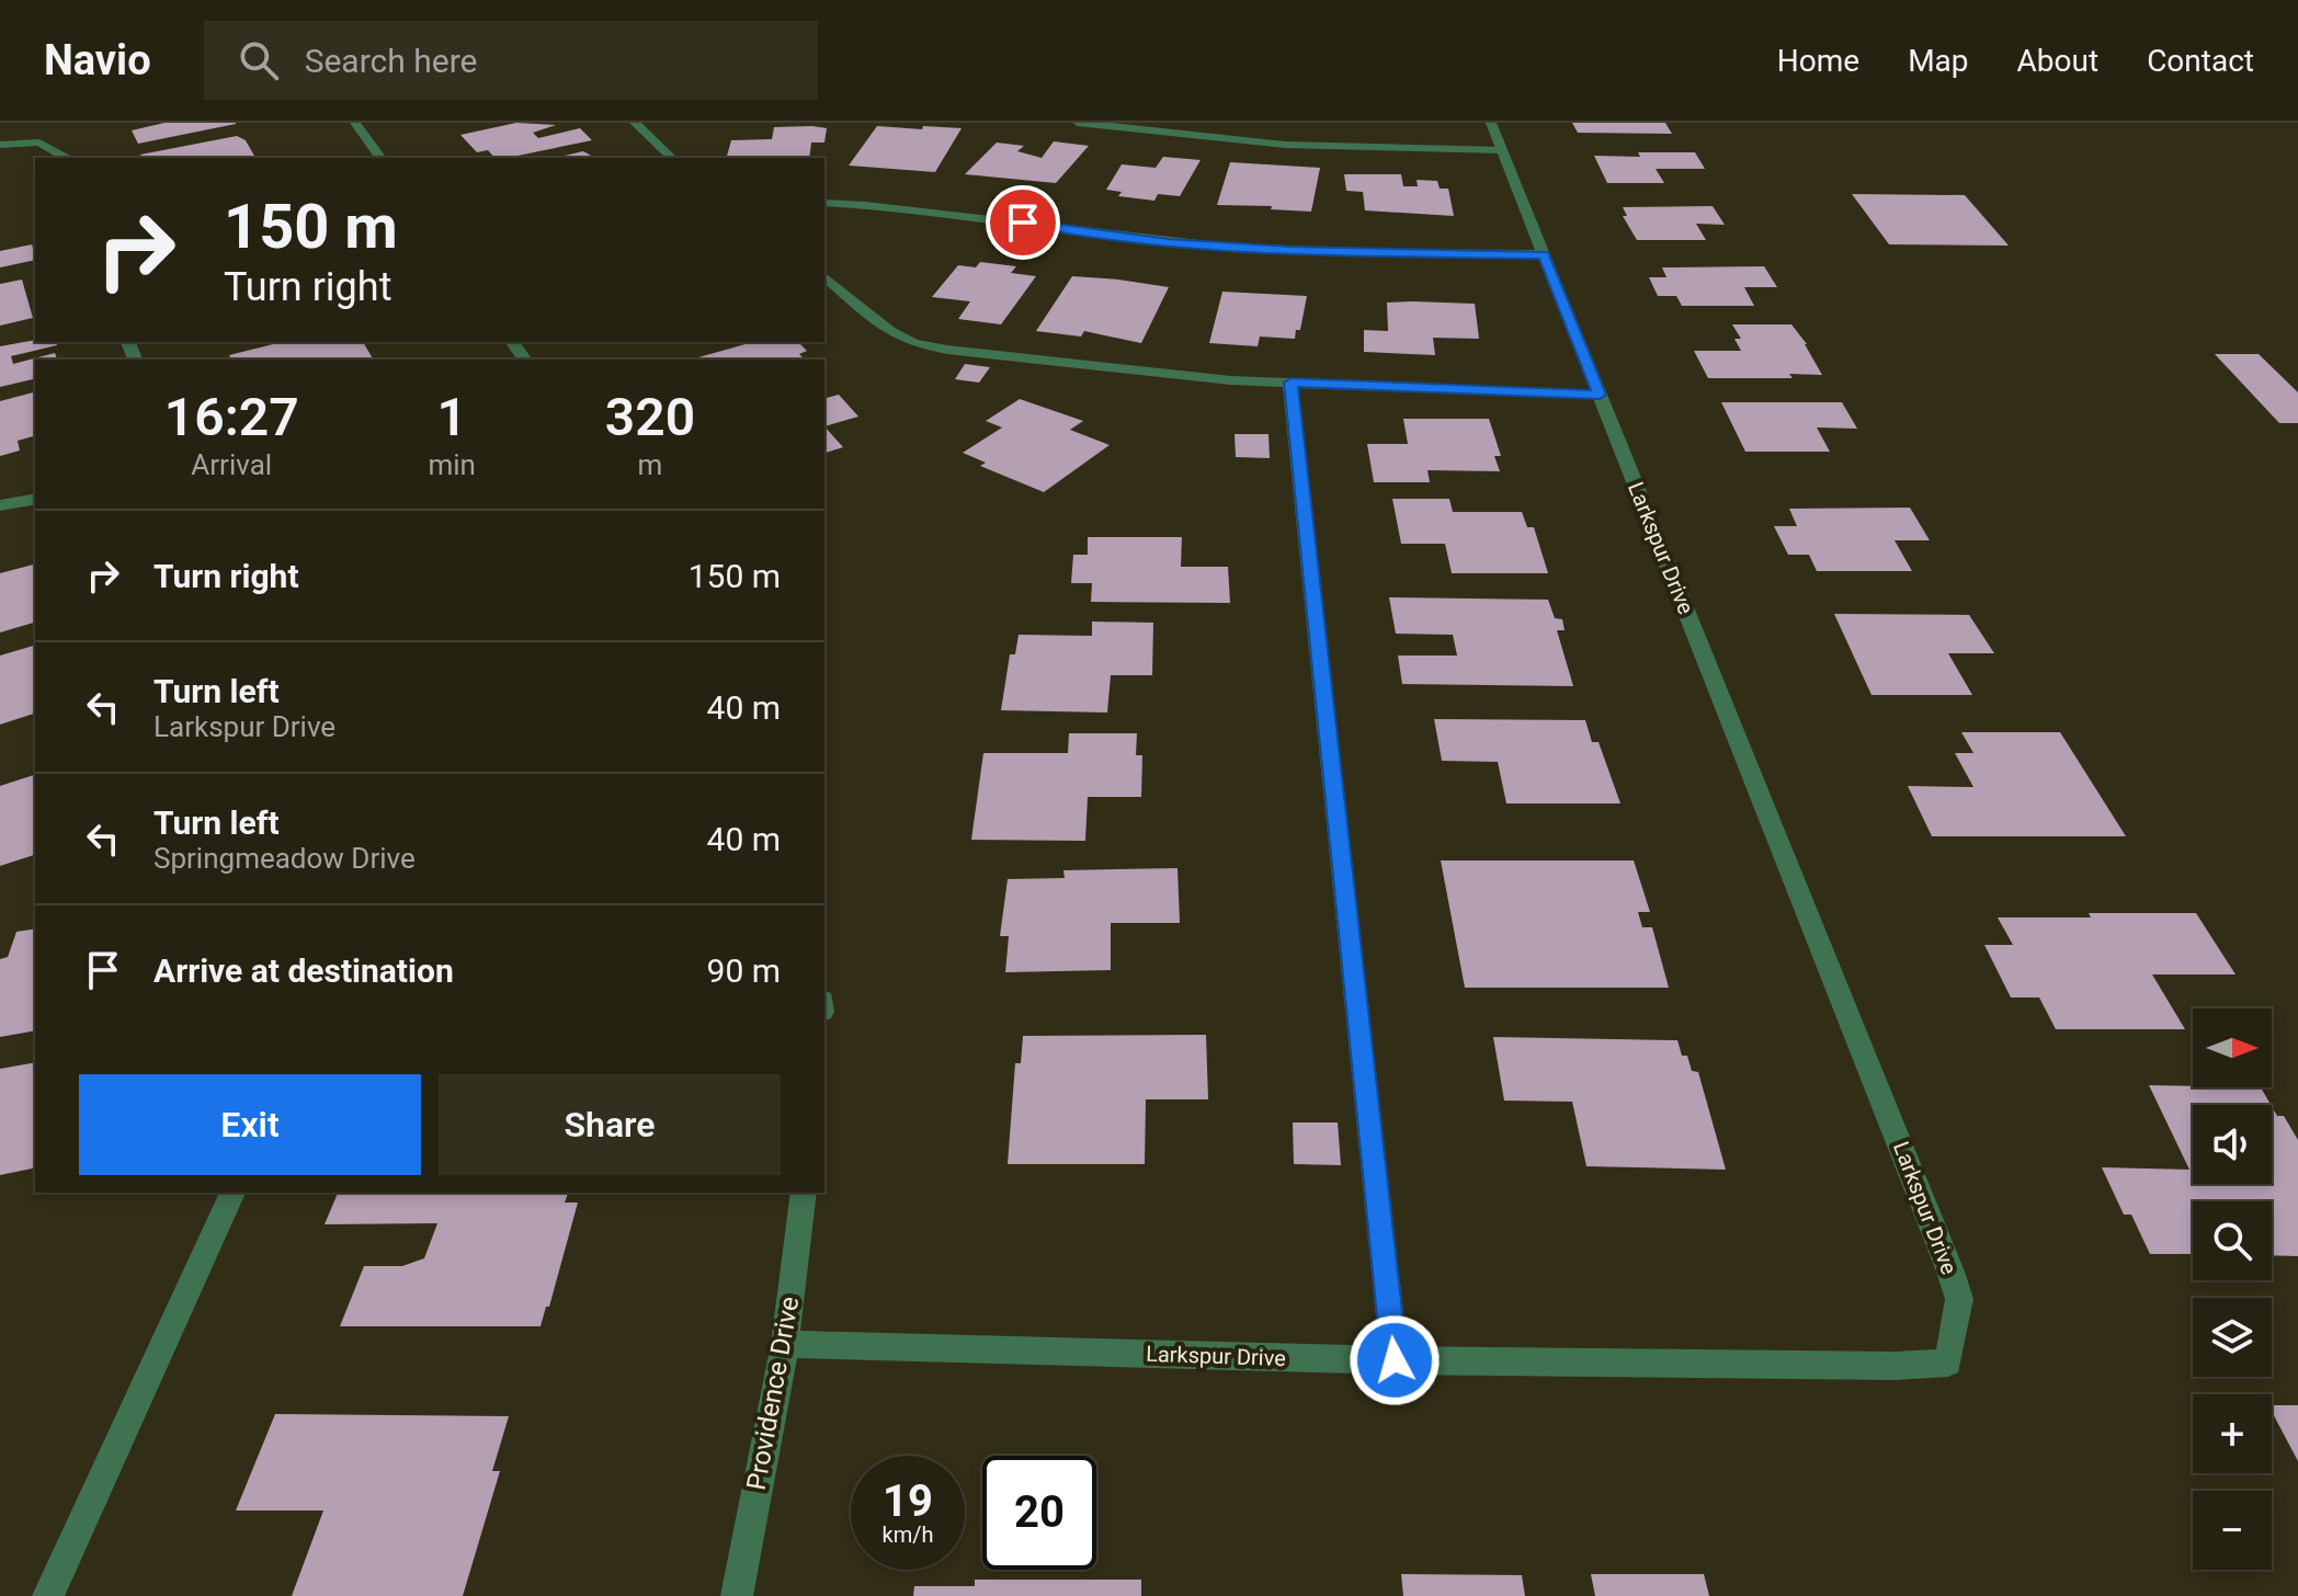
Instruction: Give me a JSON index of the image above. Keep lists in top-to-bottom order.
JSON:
{
  "streets": {
    "street": ["Larkspur Drive", "Providence Drive"]
  },
  "crossings": [
    ["Larkspur Drive", "Providence Drive"]
  ],
  "north": "right",
  "page": {
    "header": "Navio",
    "search": "Search here",
    "nav": [
      "Home",
      "Map",
      "About",
      "Contact"
    ],
    "turn": ["150 m", "Turn right"],
    "eta": [
      "16:27",
      "Arrival",
      "1",
      "min",
      "320",
      "m"
    ],
    "list": [
      {
        "name": "Turn right",
        "value": "150 m"
      },
      {
        "name": "Turn left",
        "note": "Larkspur Drive",
        "value": "40 m"
      },
      {
        "name": "Turn left",
        "note": "Springmeadow Drive",
        "value": "40 m"
      },
      {
        "name": "Arrive at destination",
        "value": "90 m"
      }
    ],
    "map_buttons": ["+", "−"],
    "buttons": ["Exit", "Share"],
    "speed": "19 km/h",
    "limit": "20"
  }
}
